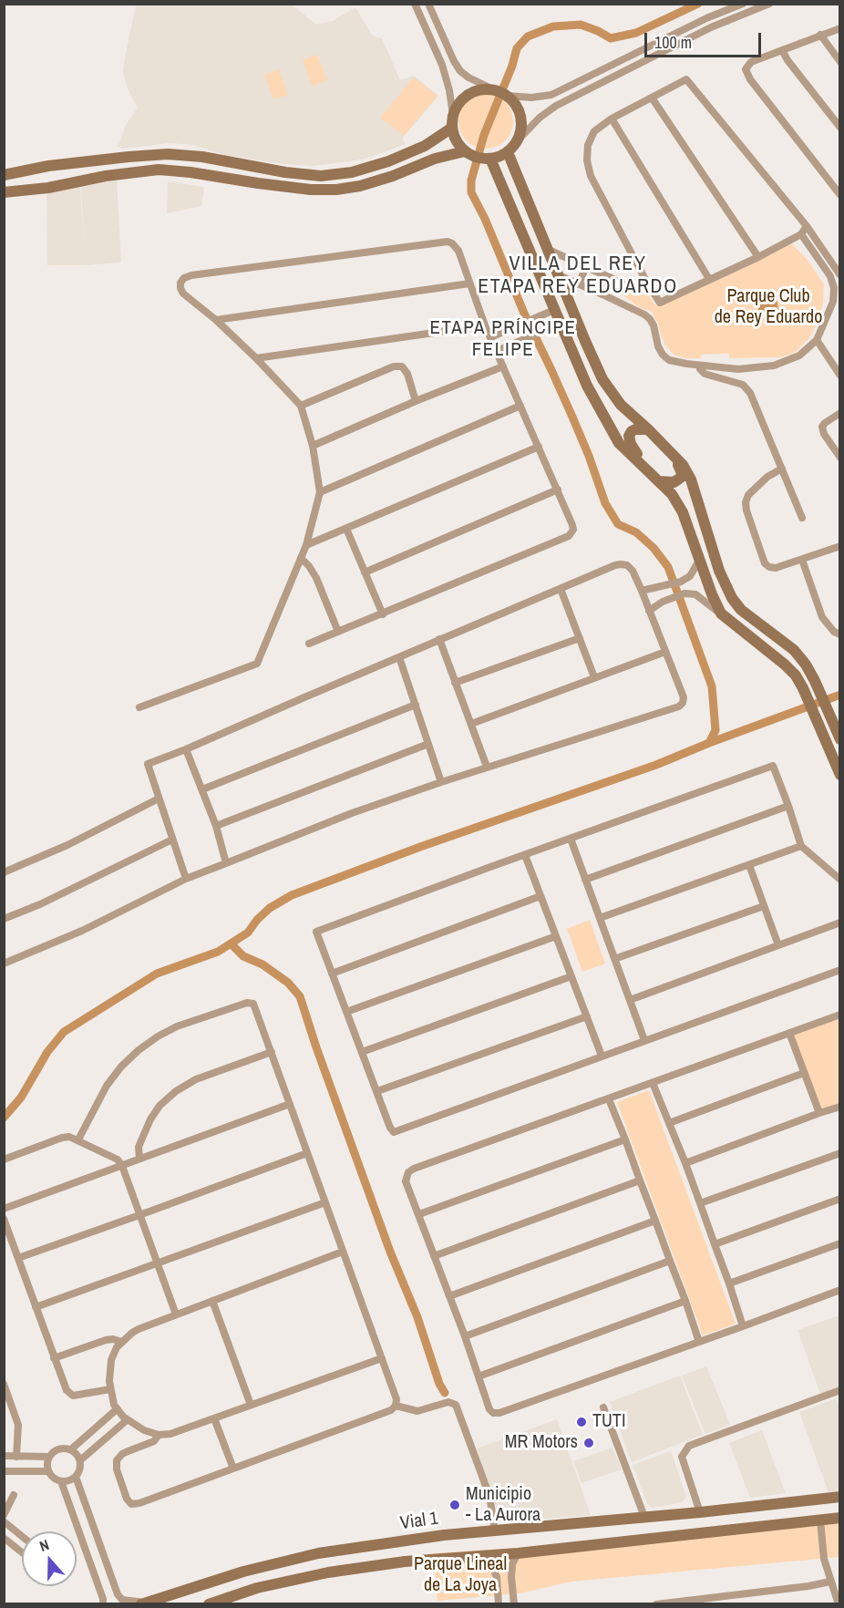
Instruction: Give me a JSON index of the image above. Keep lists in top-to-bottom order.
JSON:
{
  "streets": {
    "street": ["Vial 1"]
  },
  "districts": ["VILLA DEL REY ETAPA REY EDUARDO", "ETAPA PRÍNCIPE FELIPE"],
  "parks": ["Parque Club de Rey Eduardo", "Parque Lineal de La Joya"],
  "places": ["TUTI", "MR Motors", "Municipio - La Aurora"],
  "scale_bar": "100 m",
  "north": "top"
}
